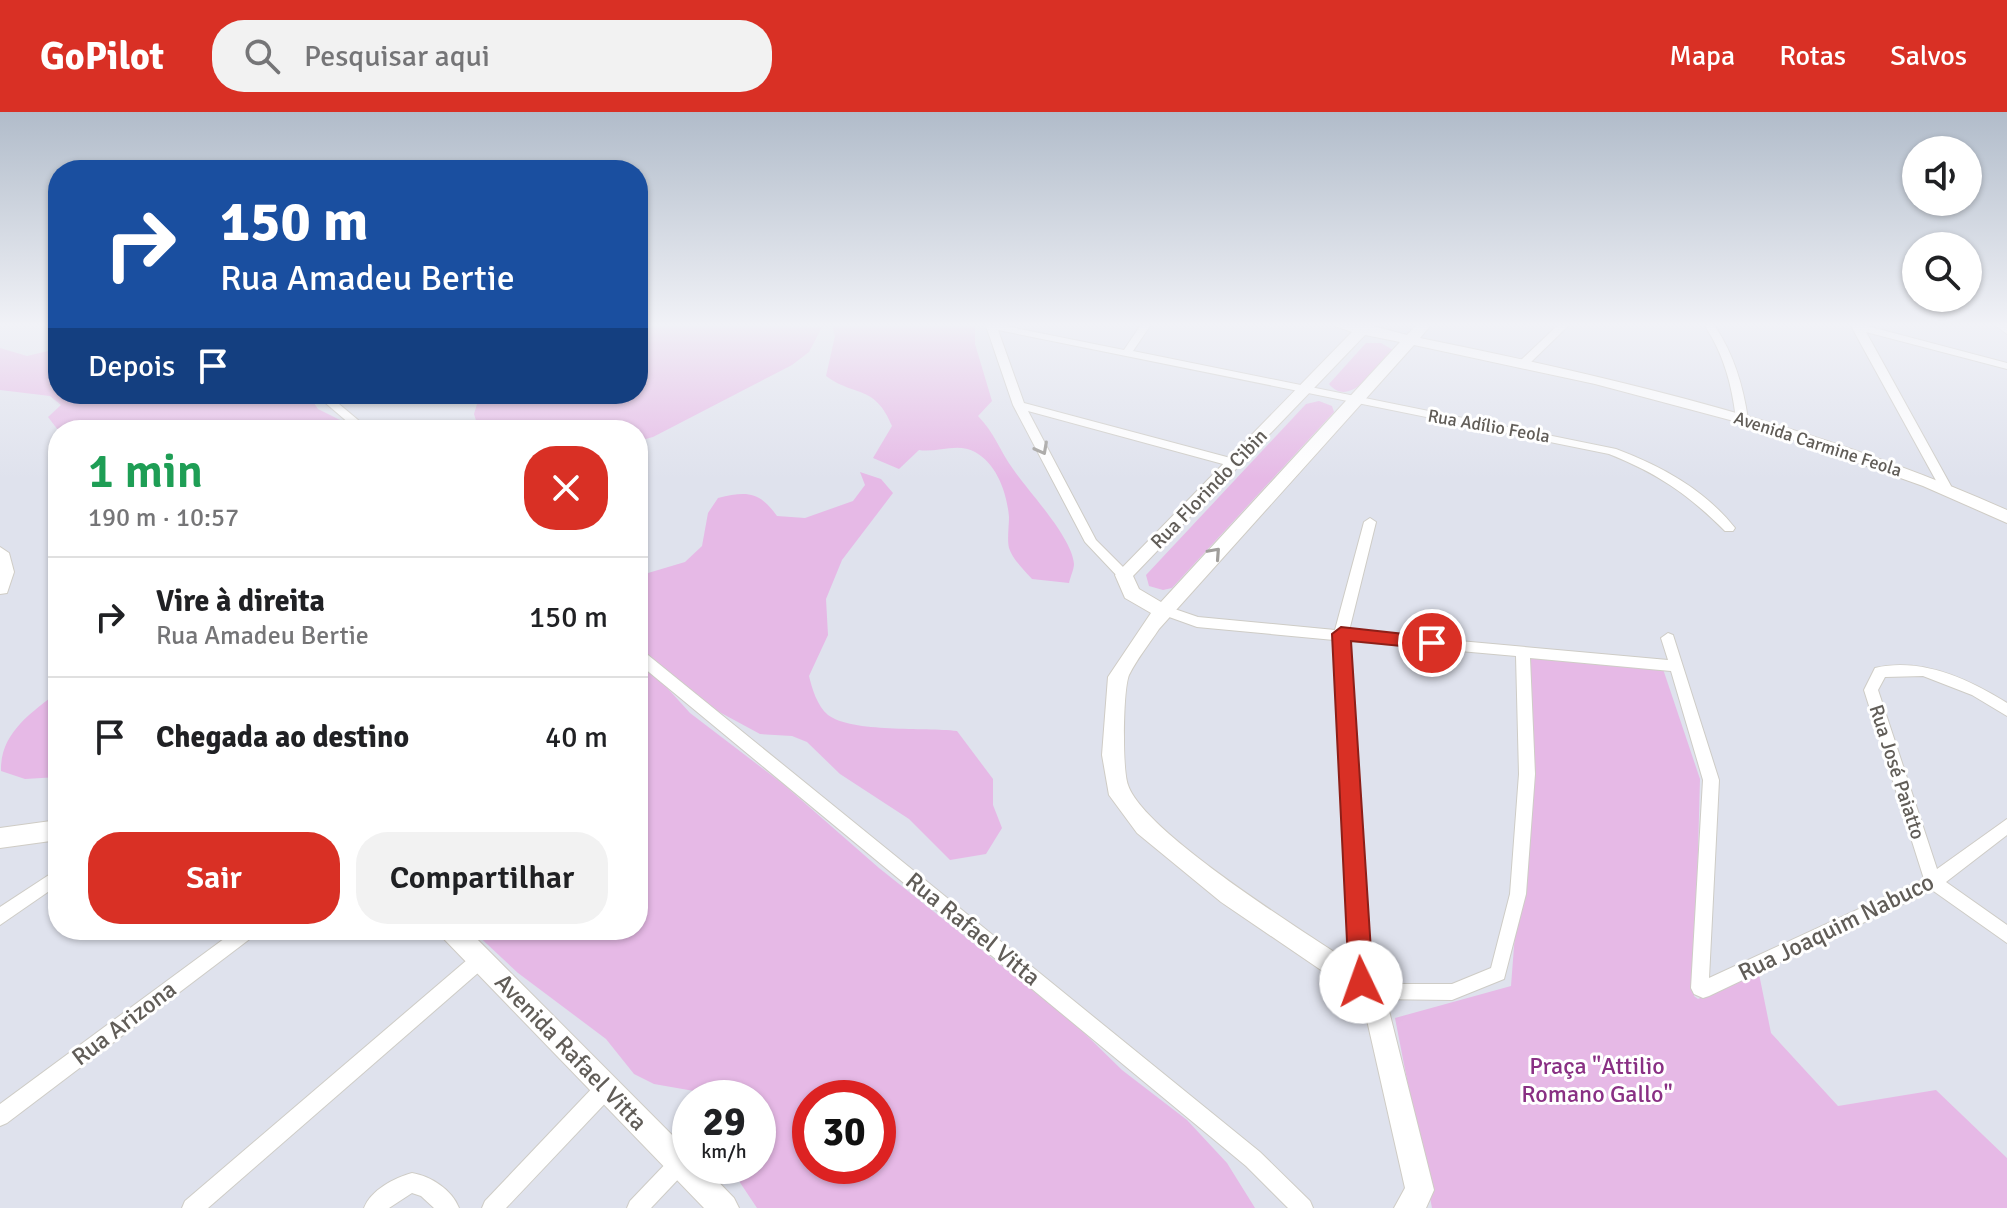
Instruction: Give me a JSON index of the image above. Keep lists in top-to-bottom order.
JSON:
{
  "streets": {
    "main road": ["Avenida Carmine Feola", "Rua Florindo Cibin", "Avenida Rafael Vitta"],
    "street": [
      "Rua Adílio Feola",
      "Rua José Paiatto",
      "Rua Joaquim Nabuco",
      "Rua Rafael Vitta",
      "Rua Arizona"
    ]
  },
  "crossings": [
    ["Rua Adílio Feola", "Rua Florindo Cibin"],
    ["Rua José Paiatto", "Rua Joaquim Nabuco"]
  ],
  "parks": ["Praça \"Attilio Romano Gallo\""],
  "page": {
    "header": "GoPilot",
    "search": "Pesquisar aqui",
    "nav": ["Mapa", "Rotas", "Salvos"],
    "turn": ["150 m", "Rua Amadeu Bertie"],
    "then": "Depois",
    "heading": ["1 min", "190 m · 10:57"],
    "list": [
      {
        "name": "Vire à direita",
        "note": "Rua Amadeu Bertie",
        "value": "150 m"
      },
      {
        "name": "Chegada ao destino",
        "value": "40 m"
      }
    ],
    "buttons": ["Sair", "Compartilhar"],
    "speed": "29 km/h",
    "limit": "30"
  }
}
